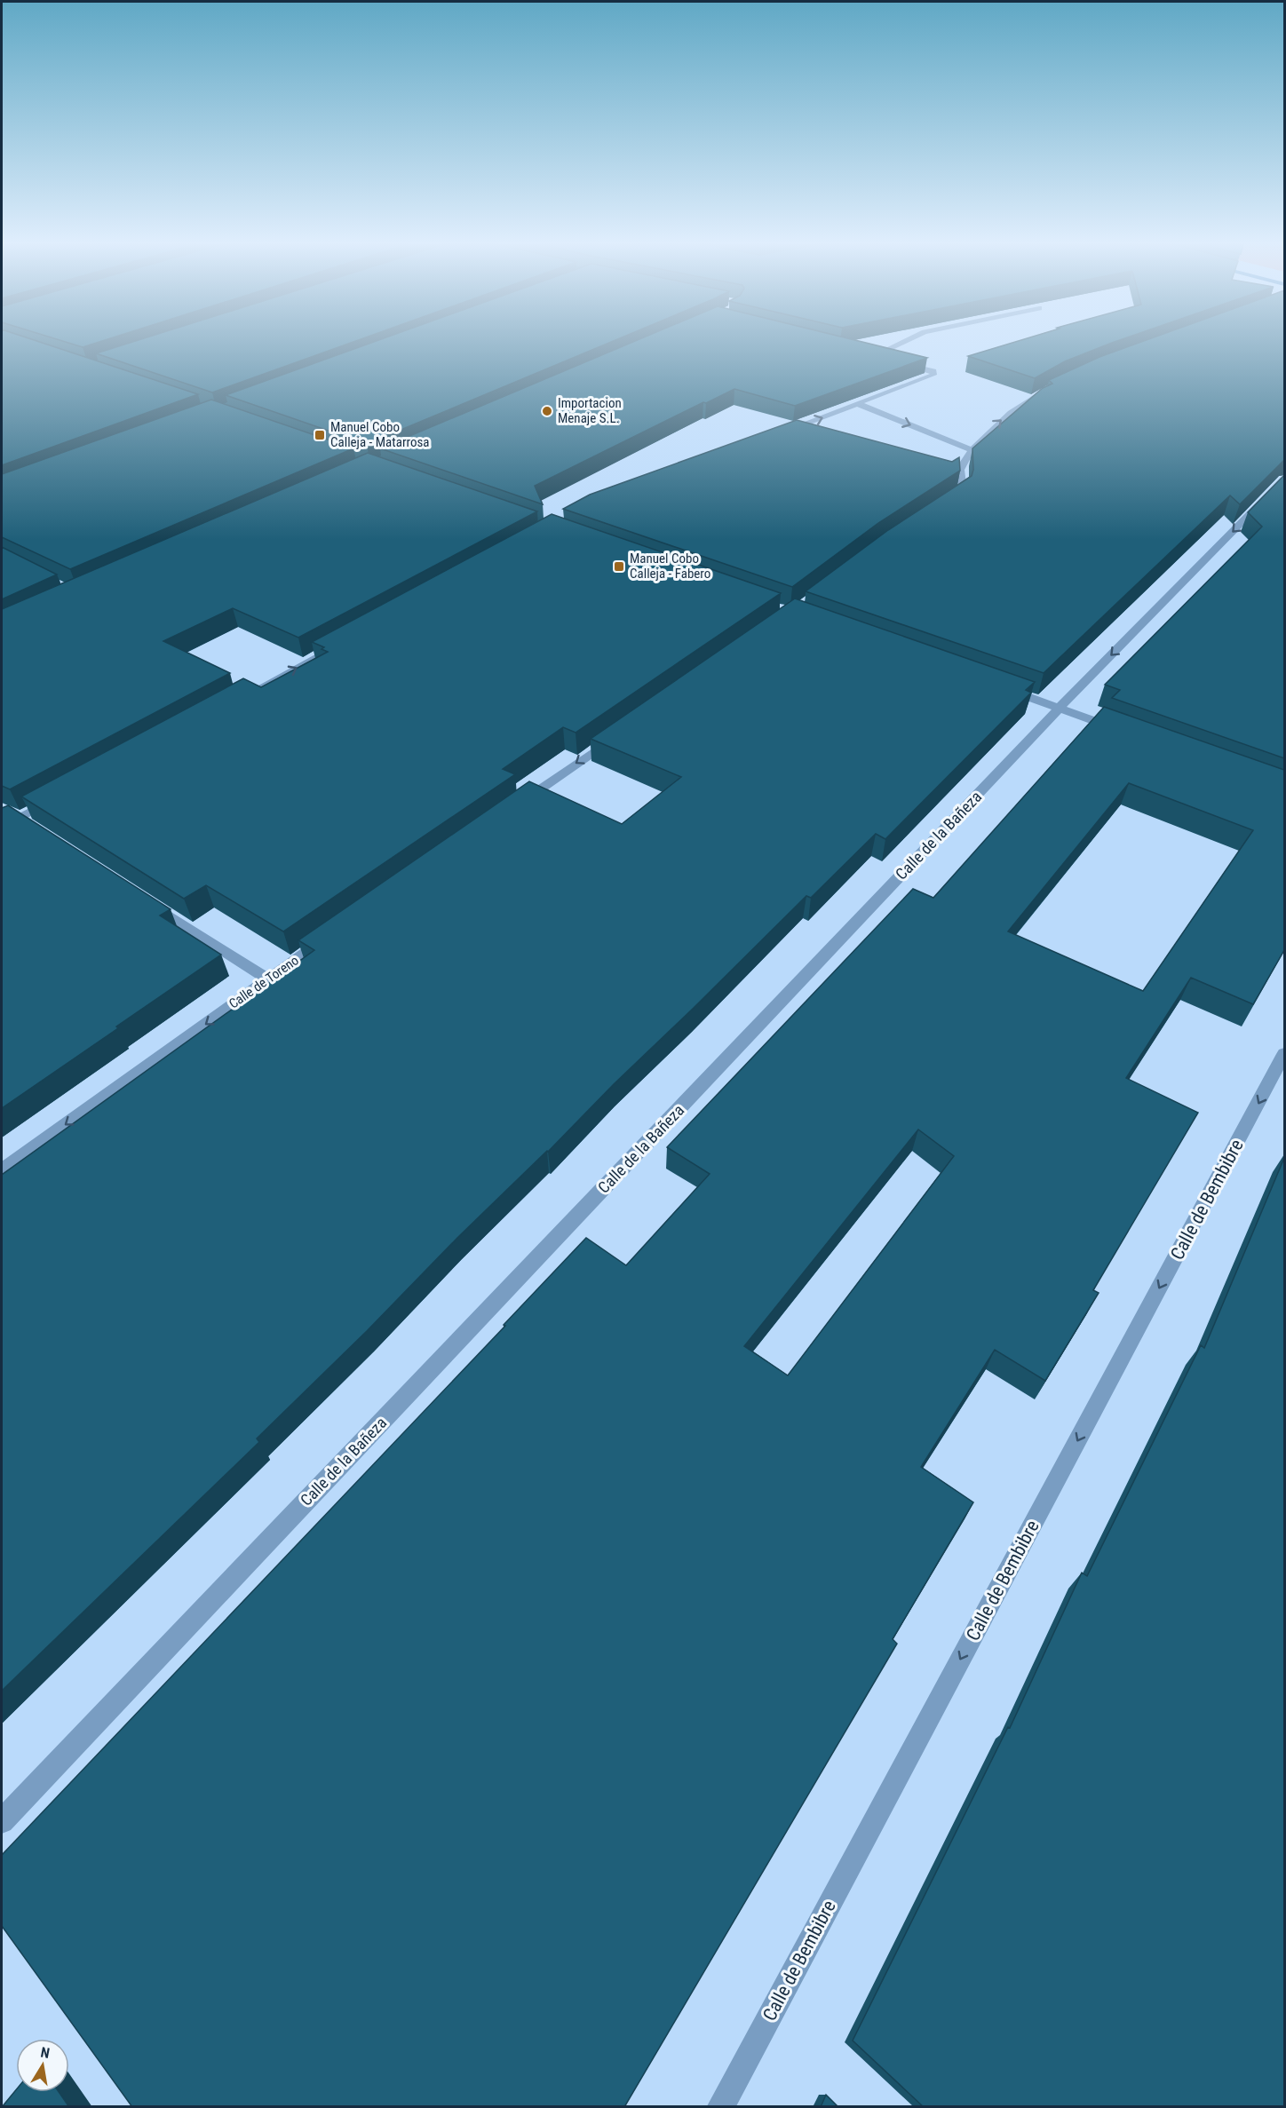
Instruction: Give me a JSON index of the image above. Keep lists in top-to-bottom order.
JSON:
{
  "streets": {
    "street": ["Calle de la Bañeza", "Calle de Toreno", "Calle de Bembibre"]
  },
  "one_way": ["Calle de Toreno", "Calle de Bembibre"],
  "places": {
    "other": ["Importacion Menaje S.L."],
    "transit": ["Manuel Cobo Calleja - Matarrosa", "Manuel Cobo Calleja - Fabero"]
  },
  "north": "top"
}
